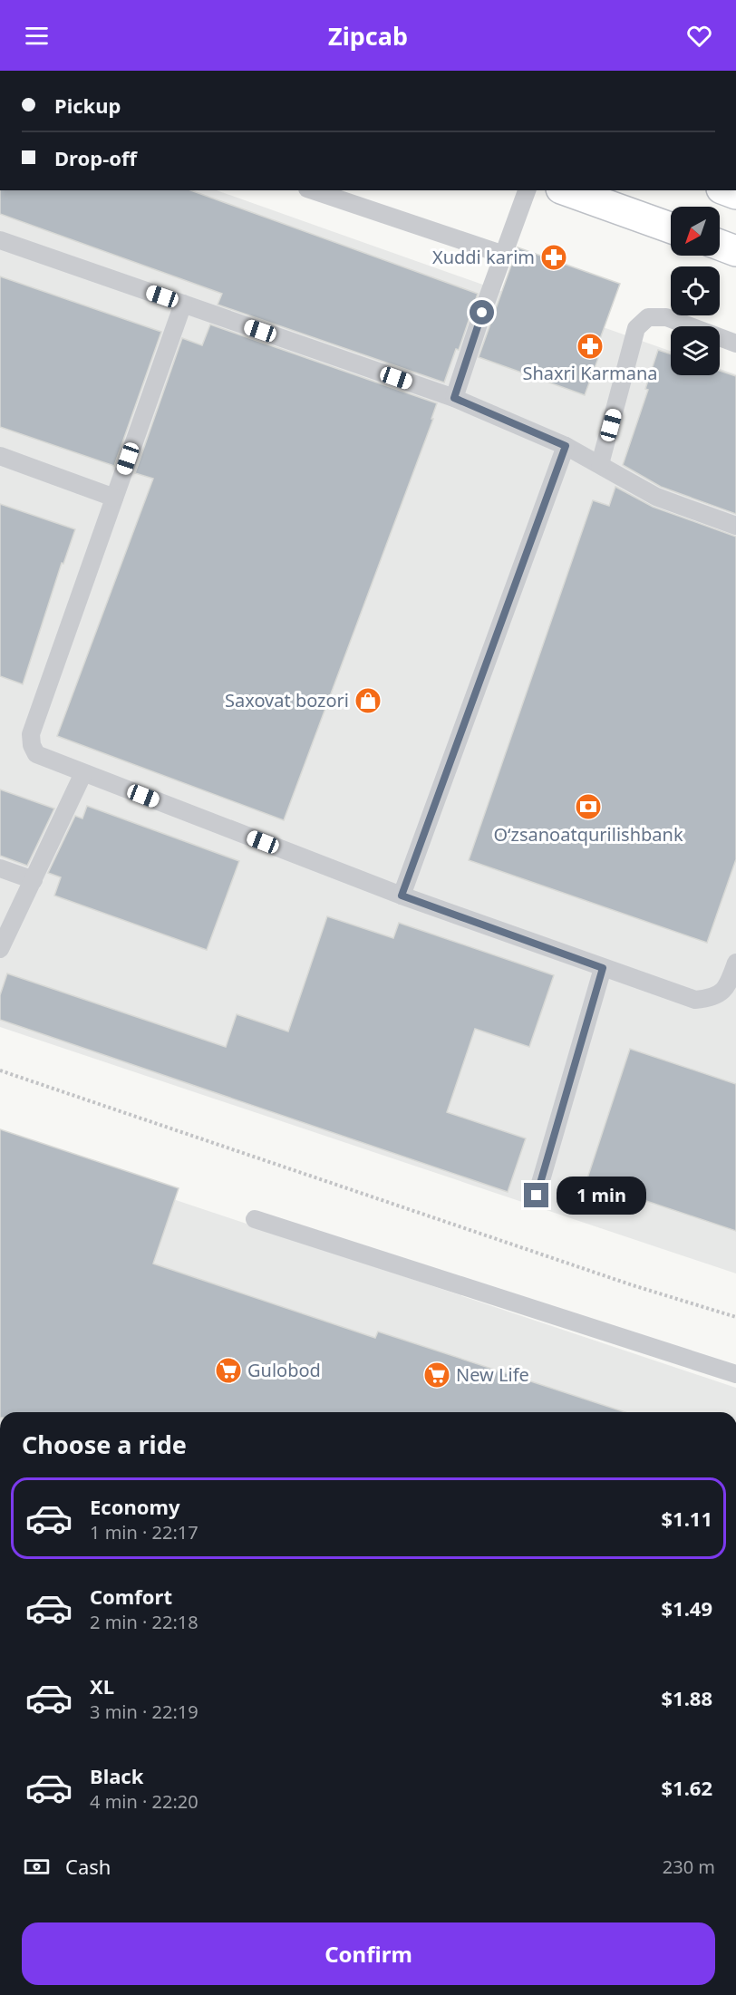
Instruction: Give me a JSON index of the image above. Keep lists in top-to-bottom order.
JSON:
{
  "places": {
    "pharmacy": ["Xuddi karim", "Shaxri Karmana"],
    "shop": ["Saxovat bozori"],
    "bank": ["Oʻzsanoatqurilishbank"],
    "supermarket": ["Gulobod", "New Life"]
  },
  "north": "bottom left",
  "page": {
    "header": "Zipcab",
    "banner": ["Pickup", "Drop-off"],
    "bubble": "1 min",
    "heading": "Choose a ride",
    "list": [
      {
        "name": "Economy",
        "note": "1 min · 22:17",
        "value": "$1.11"
      },
      {
        "name": "Comfort",
        "note": "2 min · 22:18",
        "value": "$1.49"
      },
      {
        "name": "XL",
        "note": "3 min · 22:19",
        "value": "$1.88"
      },
      {
        "name": "Black",
        "note": "4 min · 22:20",
        "value": "$1.62"
      }
    ],
    "pay": ["Cash", "230 m"],
    "buttons": "Confirm"
  }
}
